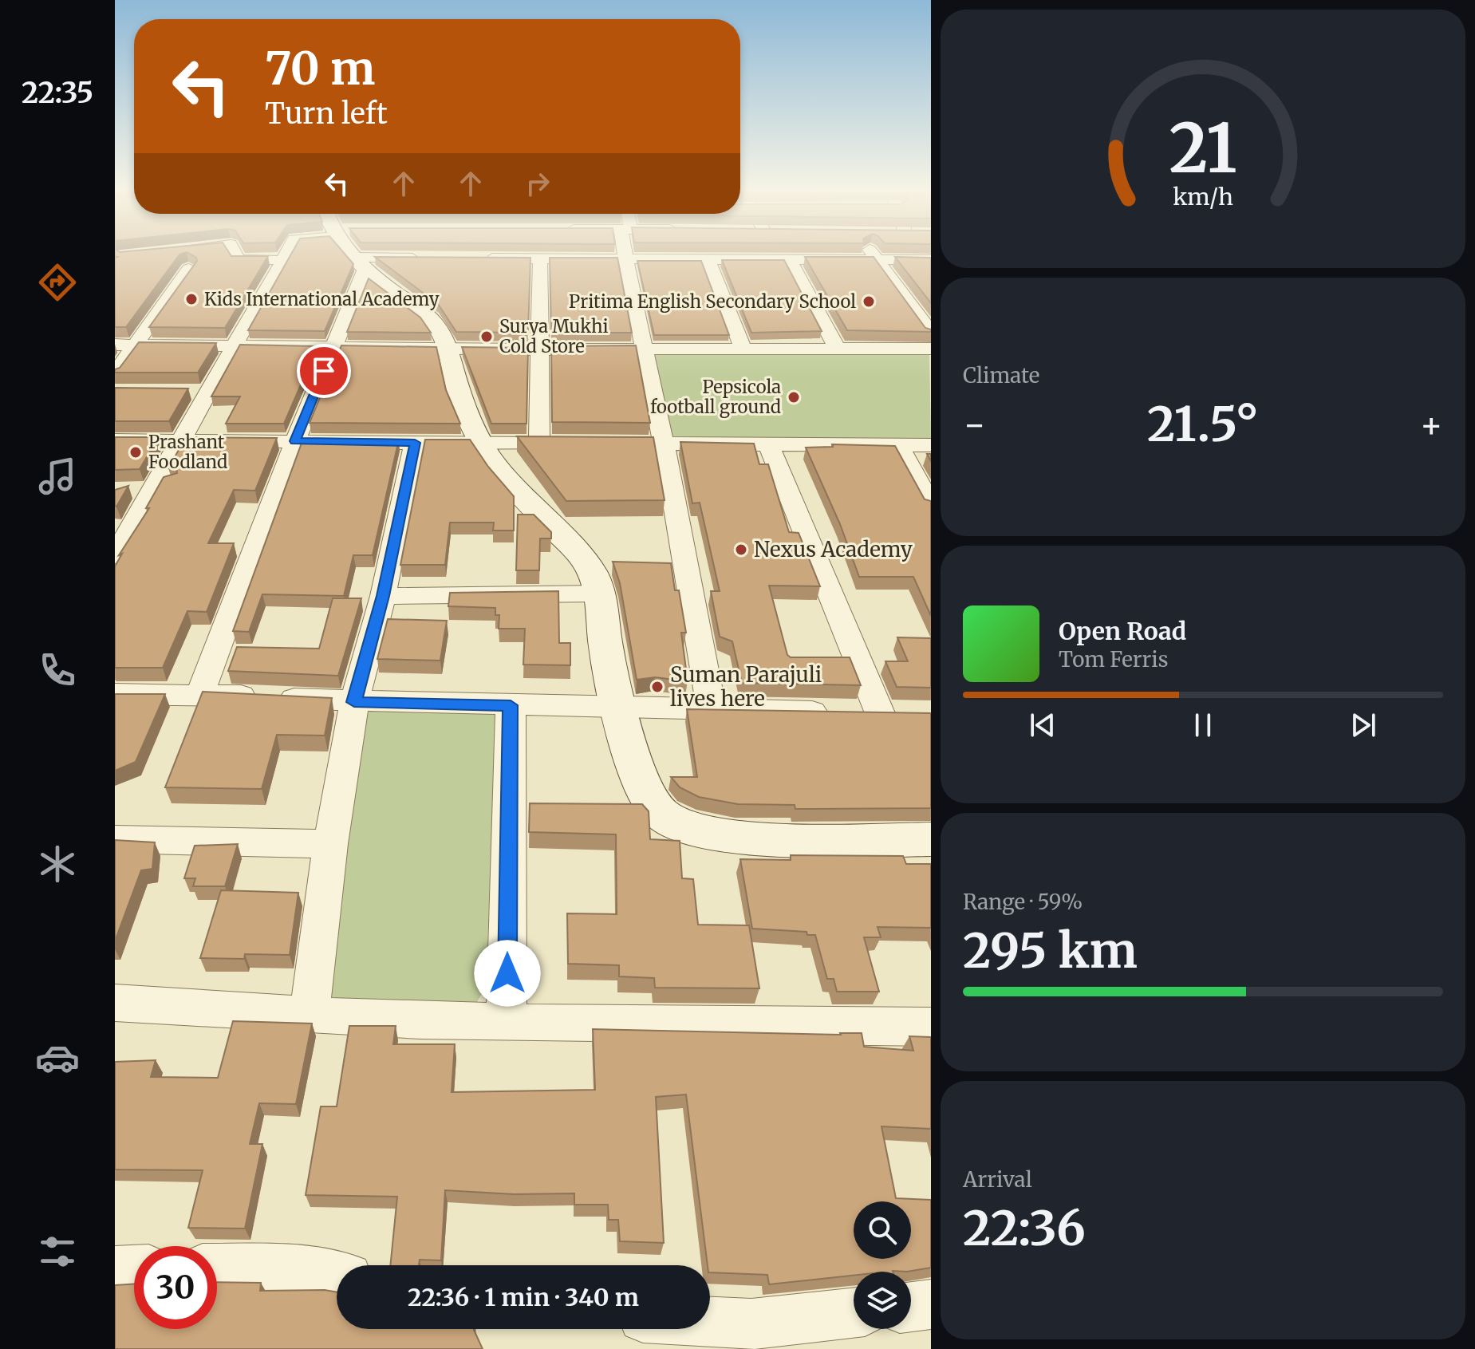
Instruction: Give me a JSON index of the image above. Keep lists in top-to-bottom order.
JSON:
{
  "places": [
    "Kids International Academy",
    "Pritima English Secondary School",
    "Surya Mukhi Cold Store",
    "Pepsicola football ground",
    "Prashant Foodland",
    "Nexus Academy",
    "Suman Parajuli lives here"
  ],
  "page": {
    "tabs": "22:35",
    "turn": ["70 m", "Turn left"],
    "tile": [
      "Climate",
      ["Range · 59%", "295 km"],
      ["Arrival", "22:36"]
    ],
    "heat": ["−", "21.5°", "+"],
    "song": ["Open Road", "Tom Ferris"],
    "limit": "30",
    "trip": "22:36 · 1 min · 340 m",
    "gauge": ["21", "km/h"]
  }
}
